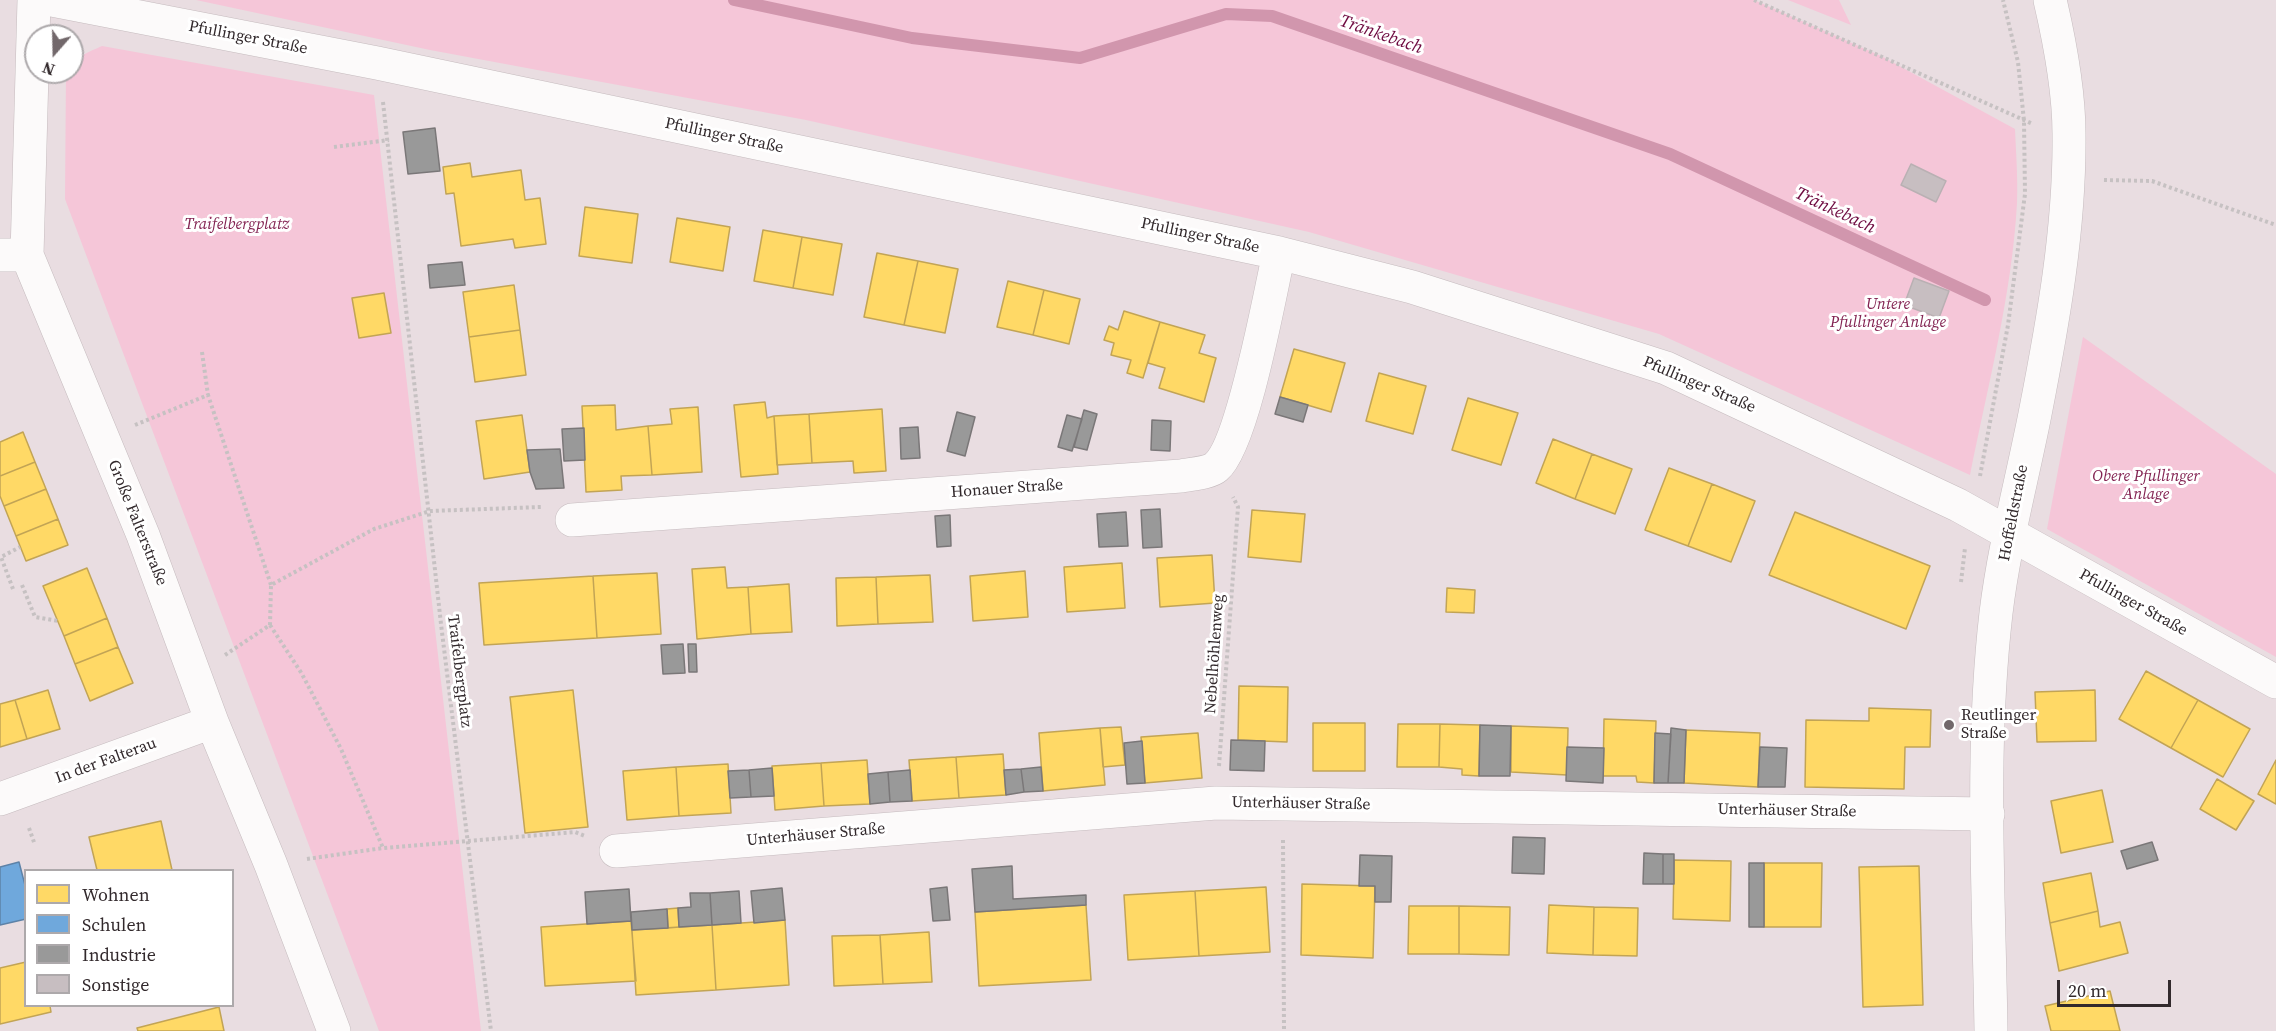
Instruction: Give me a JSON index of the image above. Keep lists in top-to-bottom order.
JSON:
{
  "streets": {
    "street": [
      "Pfullinger Straße",
      "Honauer Straße",
      "Hoffeldstraße",
      "Große Falterstraße",
      "In der Falterau",
      "Unterhäuser Straße"
    ],
    "path": ["Nebelhöhlenweg", "Traifelbergplatz"]
  },
  "crossings": [
    ["Pfullinger Straße", "Honauer Straße"],
    ["Pfullinger Straße", "Hoffeldstraße"],
    ["Pfullinger Straße", "Traifelbergplatz"],
    ["Hoffeldstraße", "Unterhäuser Straße"],
    ["Große Falterstraße", "In der Falterau"],
    ["Nebelhöhlenweg", "Unterhäuser Straße"]
  ],
  "water": ["Tränkebach"],
  "parks": ["Traifelbergplatz", "Untere Pfullinger Anlage", "Obere Pfullinger Anlage"],
  "places": ["Reutlinger Straße"],
  "legend": [
    "Wohnen",
    "Schulen",
    "Industrie",
    "Sonstige"
  ],
  "scale_bar": "20 m",
  "north": "bottom"
}
